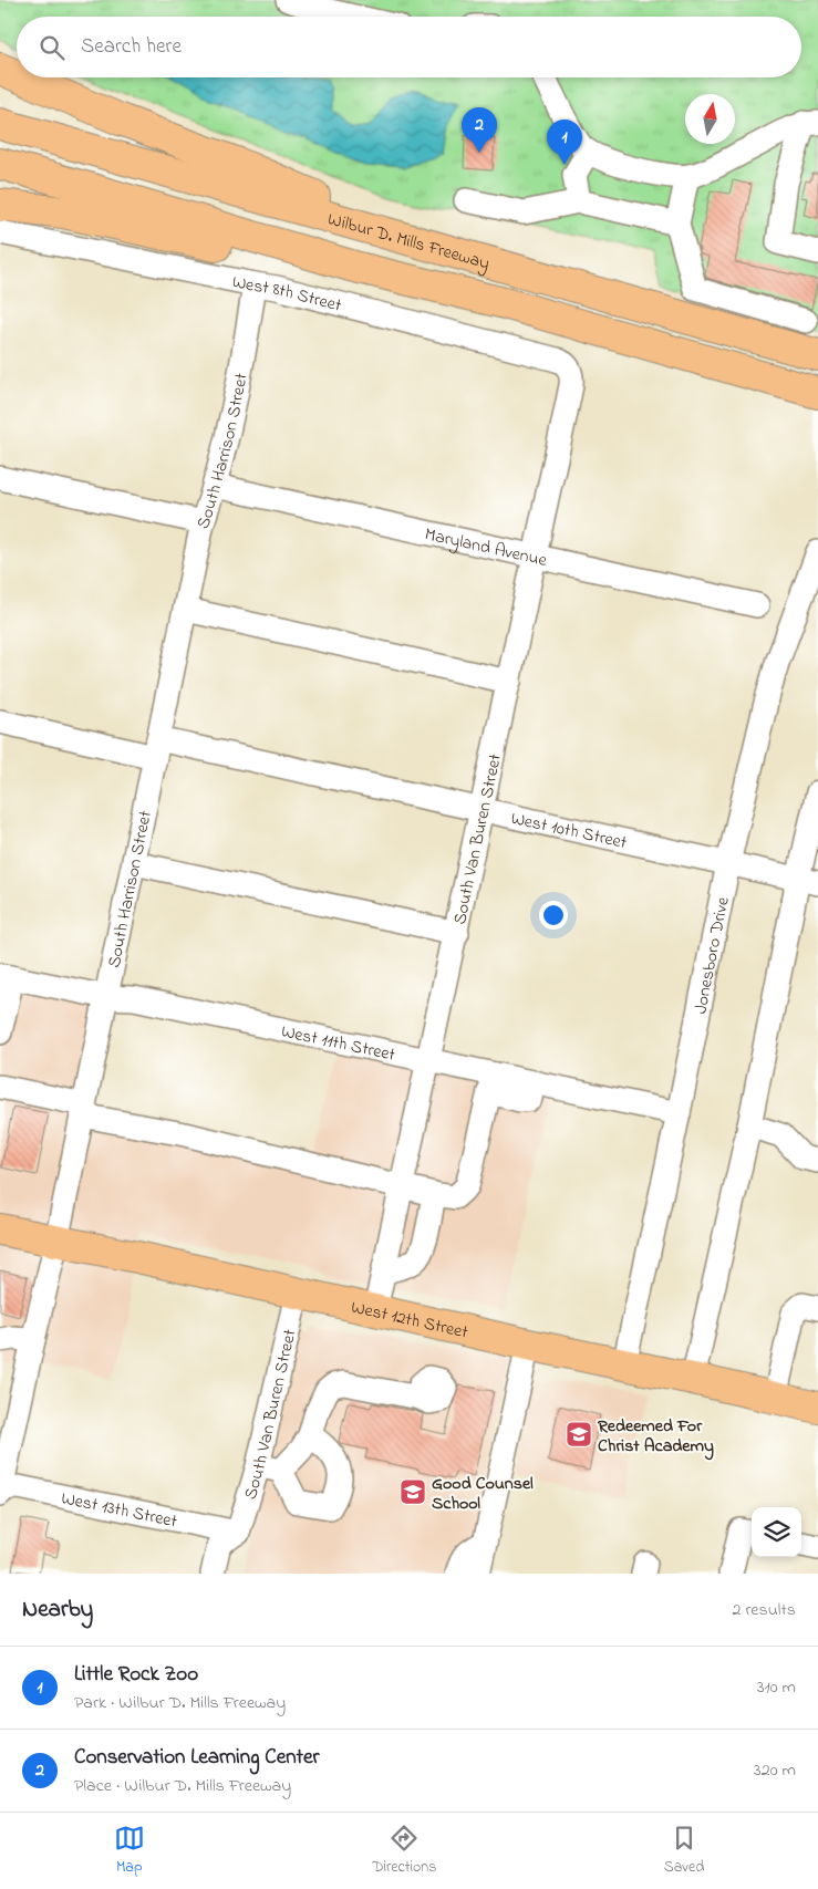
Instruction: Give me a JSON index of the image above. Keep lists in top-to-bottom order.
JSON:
{
  "streets": {
    "main road": ["Wilbur D. Mills Freeway", "West 12th Street"],
    "street": [
      "West 8th Street",
      "South Harrison Street",
      "Maryland Avenue",
      "West 10th Street",
      "South Van Buren Street",
      "Jonesboro Drive",
      "West 11th Street",
      "West 13th Street"
    ]
  },
  "crossings": [
    ["West 8th Street", "South Harrison Street"],
    ["West 8th Street", "South Van Buren Street"],
    ["South Harrison Street", "Maryland Avenue"],
    ["South Harrison Street", "West 10th Street"],
    ["South Harrison Street", "West 11th Street"],
    ["South Harrison Street", "West 12th Street"],
    ["South Harrison Street", "West 13th Street"],
    ["Maryland Avenue", "South Van Buren Street"],
    ["West 10th Street", "South Van Buren Street"],
    ["West 10th Street", "Jonesboro Drive"],
    ["South Van Buren Street", "West 11th Street"],
    ["South Van Buren Street", "West 12th Street"],
    ["South Van Buren Street", "West 13th Street"],
    ["Jonesboro Drive", "West 11th Street"],
    ["Jonesboro Drive", "West 12th Street"]
  ],
  "places": {
    "school or university": ["Redeemed For Christ Academy", "Good Counsel School"]
  },
  "north": "top",
  "page": {
    "search": "Search here",
    "pins": ["2", "1"],
    "heading": ["Nearby", "2 results"],
    "list": [
      {
        "mark": "1",
        "name": "Little Rock Zoo",
        "note": "Park · Wilbur D. Mills Freeway",
        "value": "310 m"
      },
      {
        "mark": "2",
        "name": "Conservation Learning Center",
        "note": "Place · Wilbur D. Mills Freeway",
        "value": "320 m"
      }
    ],
    "nav": ["Map", "Directions", "Saved"]
  }
}
